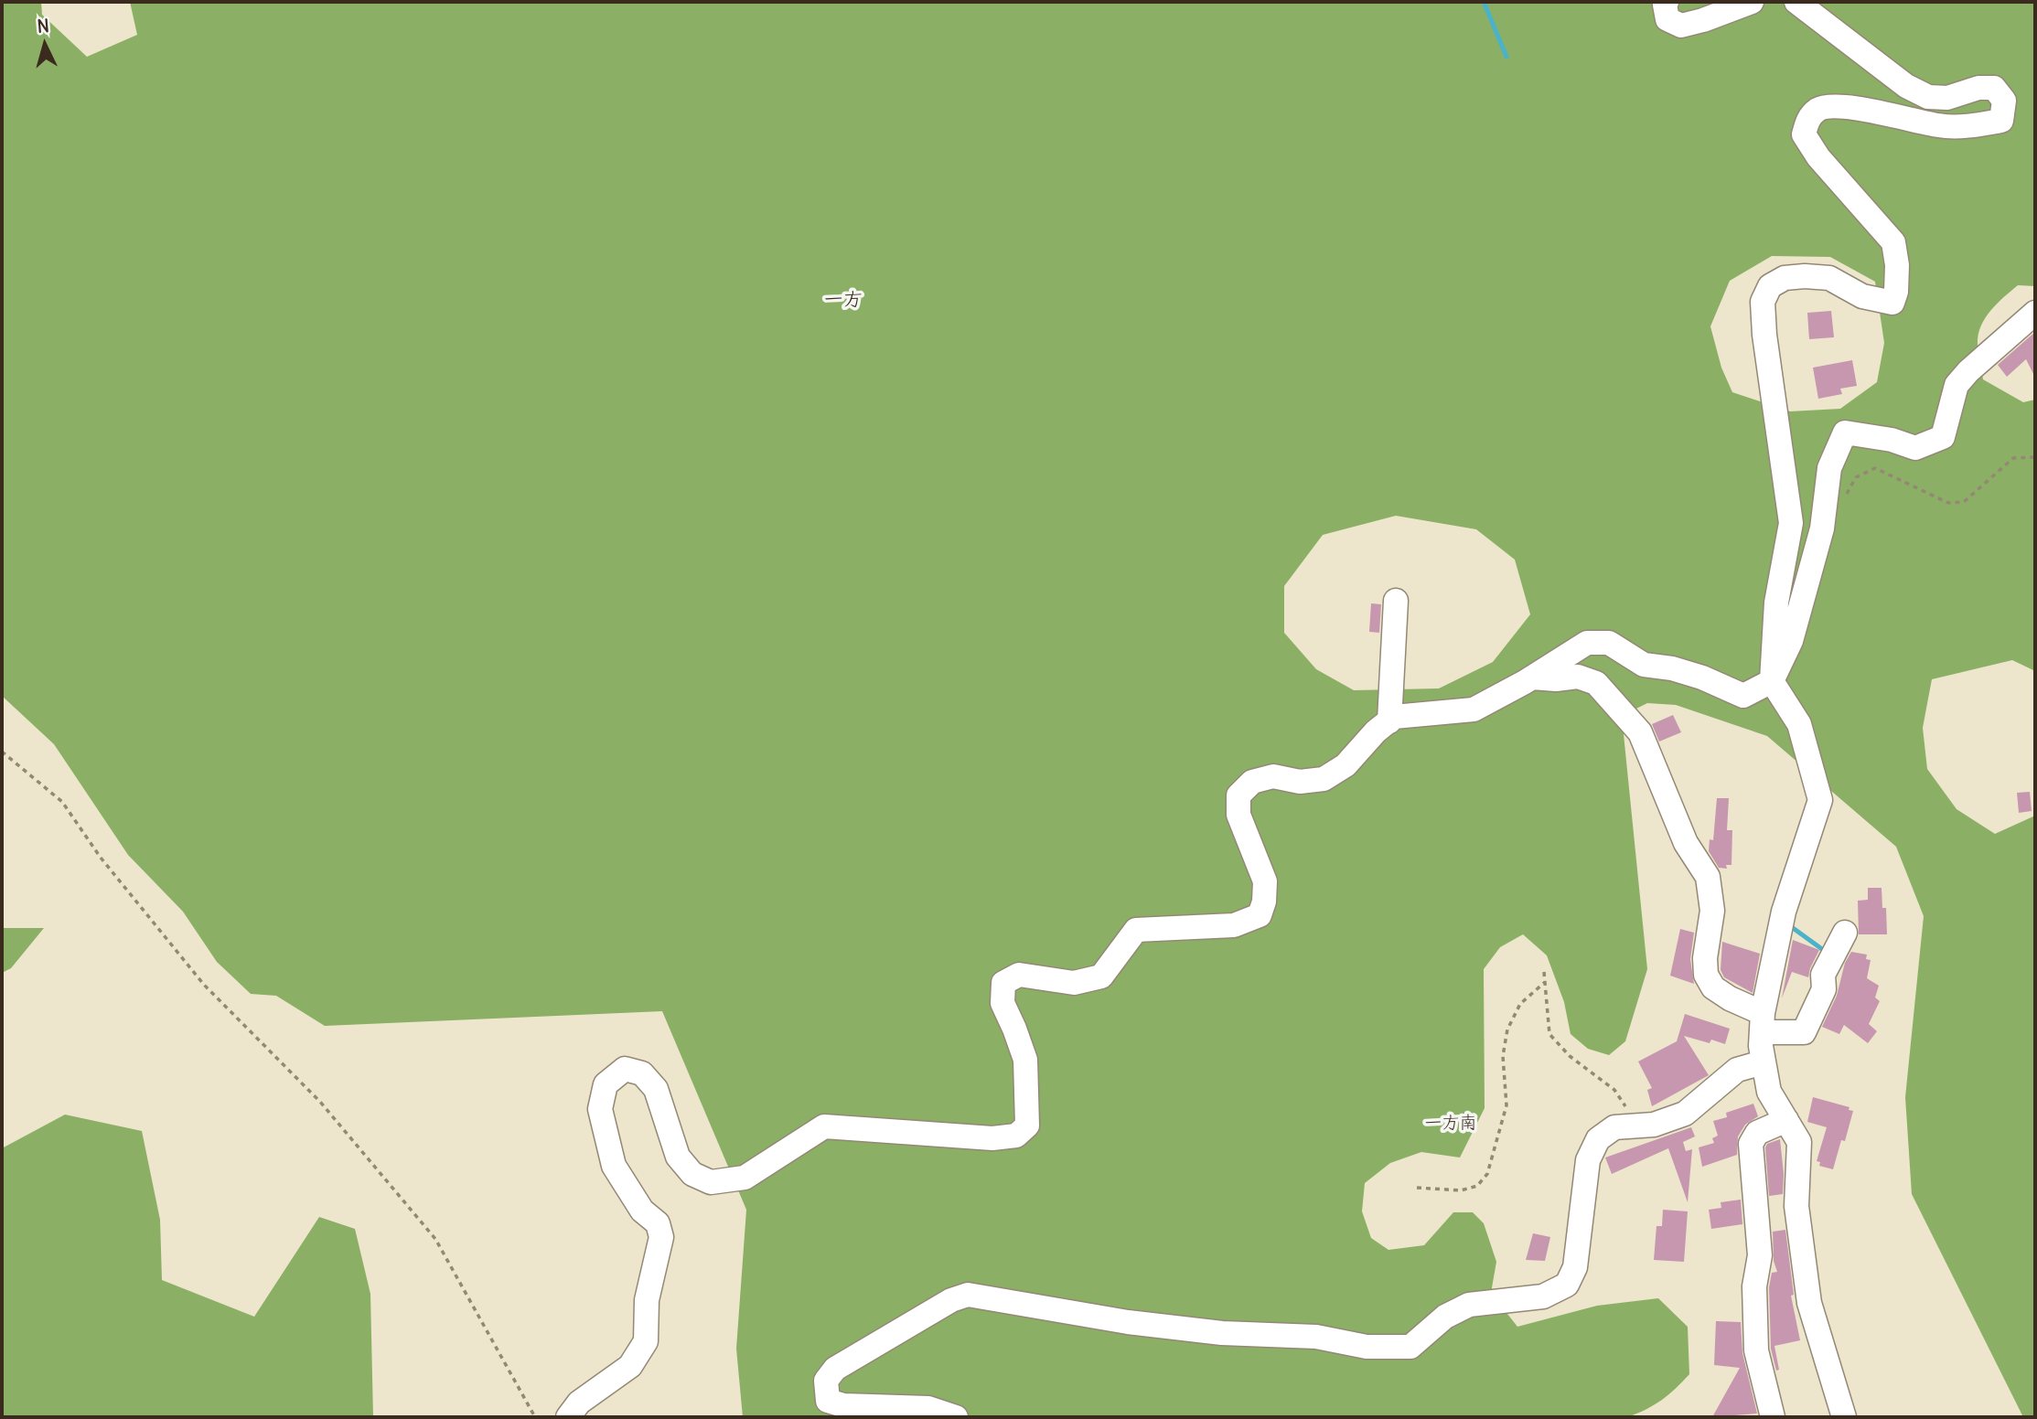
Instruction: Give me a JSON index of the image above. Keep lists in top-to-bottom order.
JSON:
{
  "districts": ["一方", "一方南"],
  "north": "top"
}
